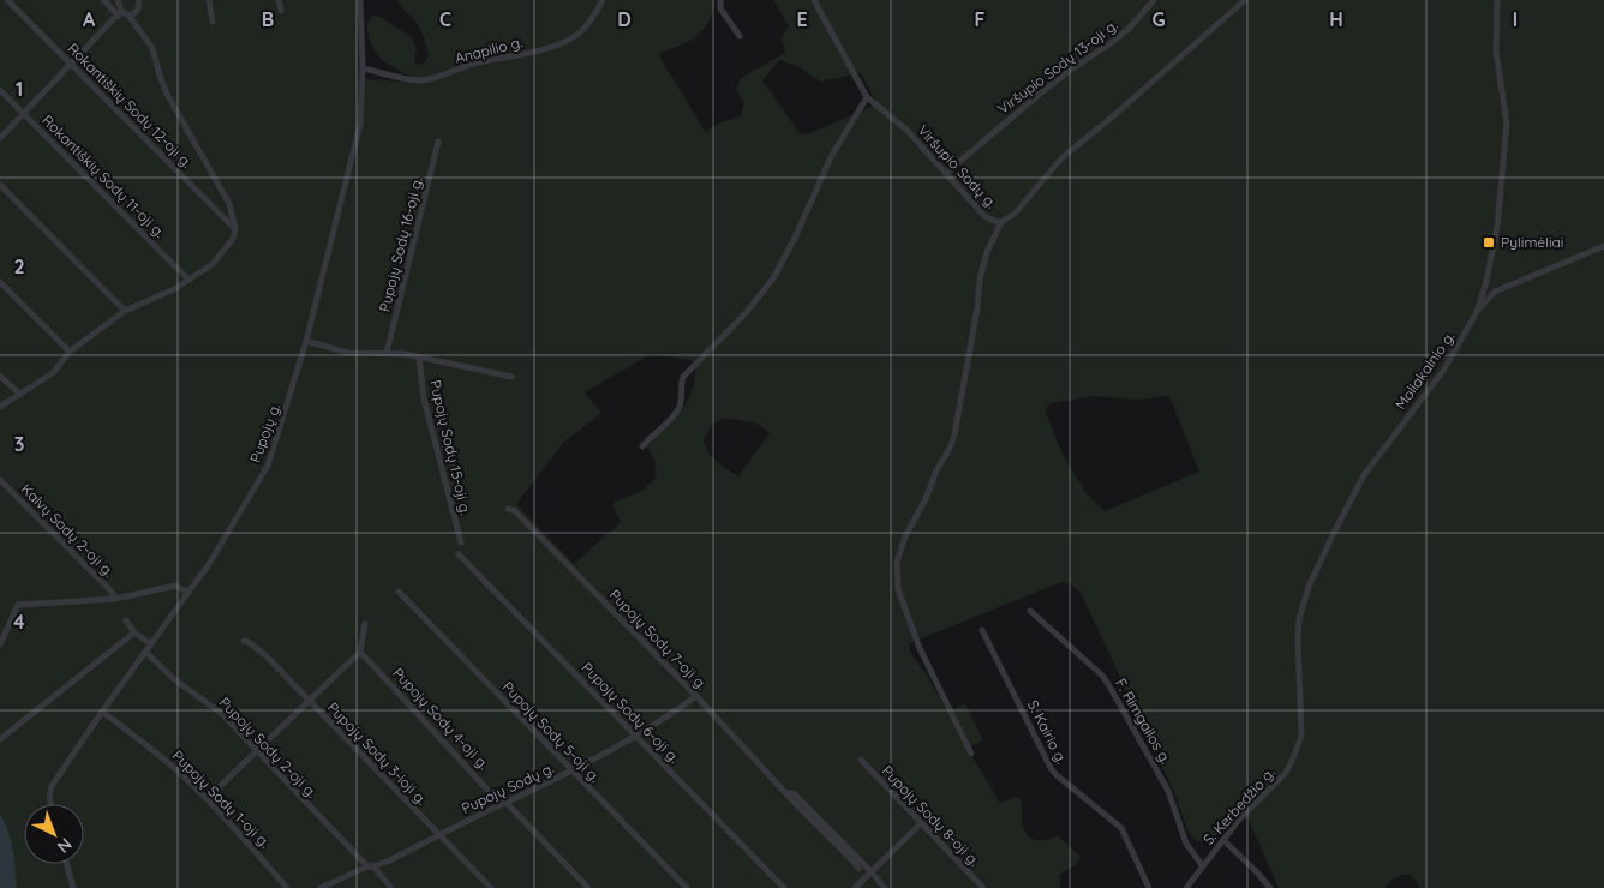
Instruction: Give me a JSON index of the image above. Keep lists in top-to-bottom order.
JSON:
{
  "streets": {
    "street": [
      "Anapilio g.",
      "Viršupio Sodų 13-oji g.",
      "Rokantiškių Sodų 12-oji g.",
      "Viršupio Sodų g.",
      "Rokantiškių Sodų 11-oji g.",
      "Pupojų Sodų 16-oji g.",
      "Moliakalnio g.",
      "Pupojų g.",
      "Pupojų Sodų 15-oji g.",
      "Kalvų Sodų 2-oji g.",
      "Pupojų Sodų 7-oji g.",
      "Pupojų Sodų 6-oji g.",
      "Pupojų Sodų 4-oji g.",
      "F. Rimgailos g.",
      "Pupojų Sodų 5-oji g.",
      "S. Kairio g.",
      "Pupojų Sodų 2-oji g.",
      "Pupojų Sodų 3-ioji g.",
      "Pupojų Sodų g.",
      "Pupojų Sodų 1-oji g.",
      "S. Kerbedžio g.",
      "Pupojų Sodų 8-oji g."
    ]
  },
  "crossings": [
    ["Anapilio g.", "Pupojų g."],
    ["Viršupio Sodų 13-oji g.", "Viršupio Sodų g."],
    ["Moliakalnio g.", "S. Kerbedžio g."],
    ["Pupojų g.", "Pupojų Sodų 2-oji g."],
    ["Pupojų g.", "Pupojų Sodų 1-oji g."],
    ["Pupojų Sodų 7-oji g.", "Pupojų Sodų g."],
    ["Pupojų Sodų 6-oji g.", "Pupojų Sodų g."],
    ["Pupojų Sodų 4-oji g.", "Pupojų Sodų g."],
    ["F. Rimgailos g.", "S. Kerbedžio g."],
    ["Pupojų Sodų 5-oji g.", "Pupojų Sodų g."],
    ["Pupojų Sodų 2-oji g.", "Pupojų Sodų g."],
    ["Pupojų Sodų 3-ioji g.", "Pupojų Sodų g."]
  ],
  "places": {
    "transit": ["Pylimėliai"]
  },
  "north": "bottom right",
  "grid": {
    "columns": [
      "A",
      "B",
      "C",
      "D",
      "E",
      "F",
      "G",
      "H",
      "I"
    ],
    "rows": [
      "1",
      "2",
      "3",
      "4"
    ]
  }
}
